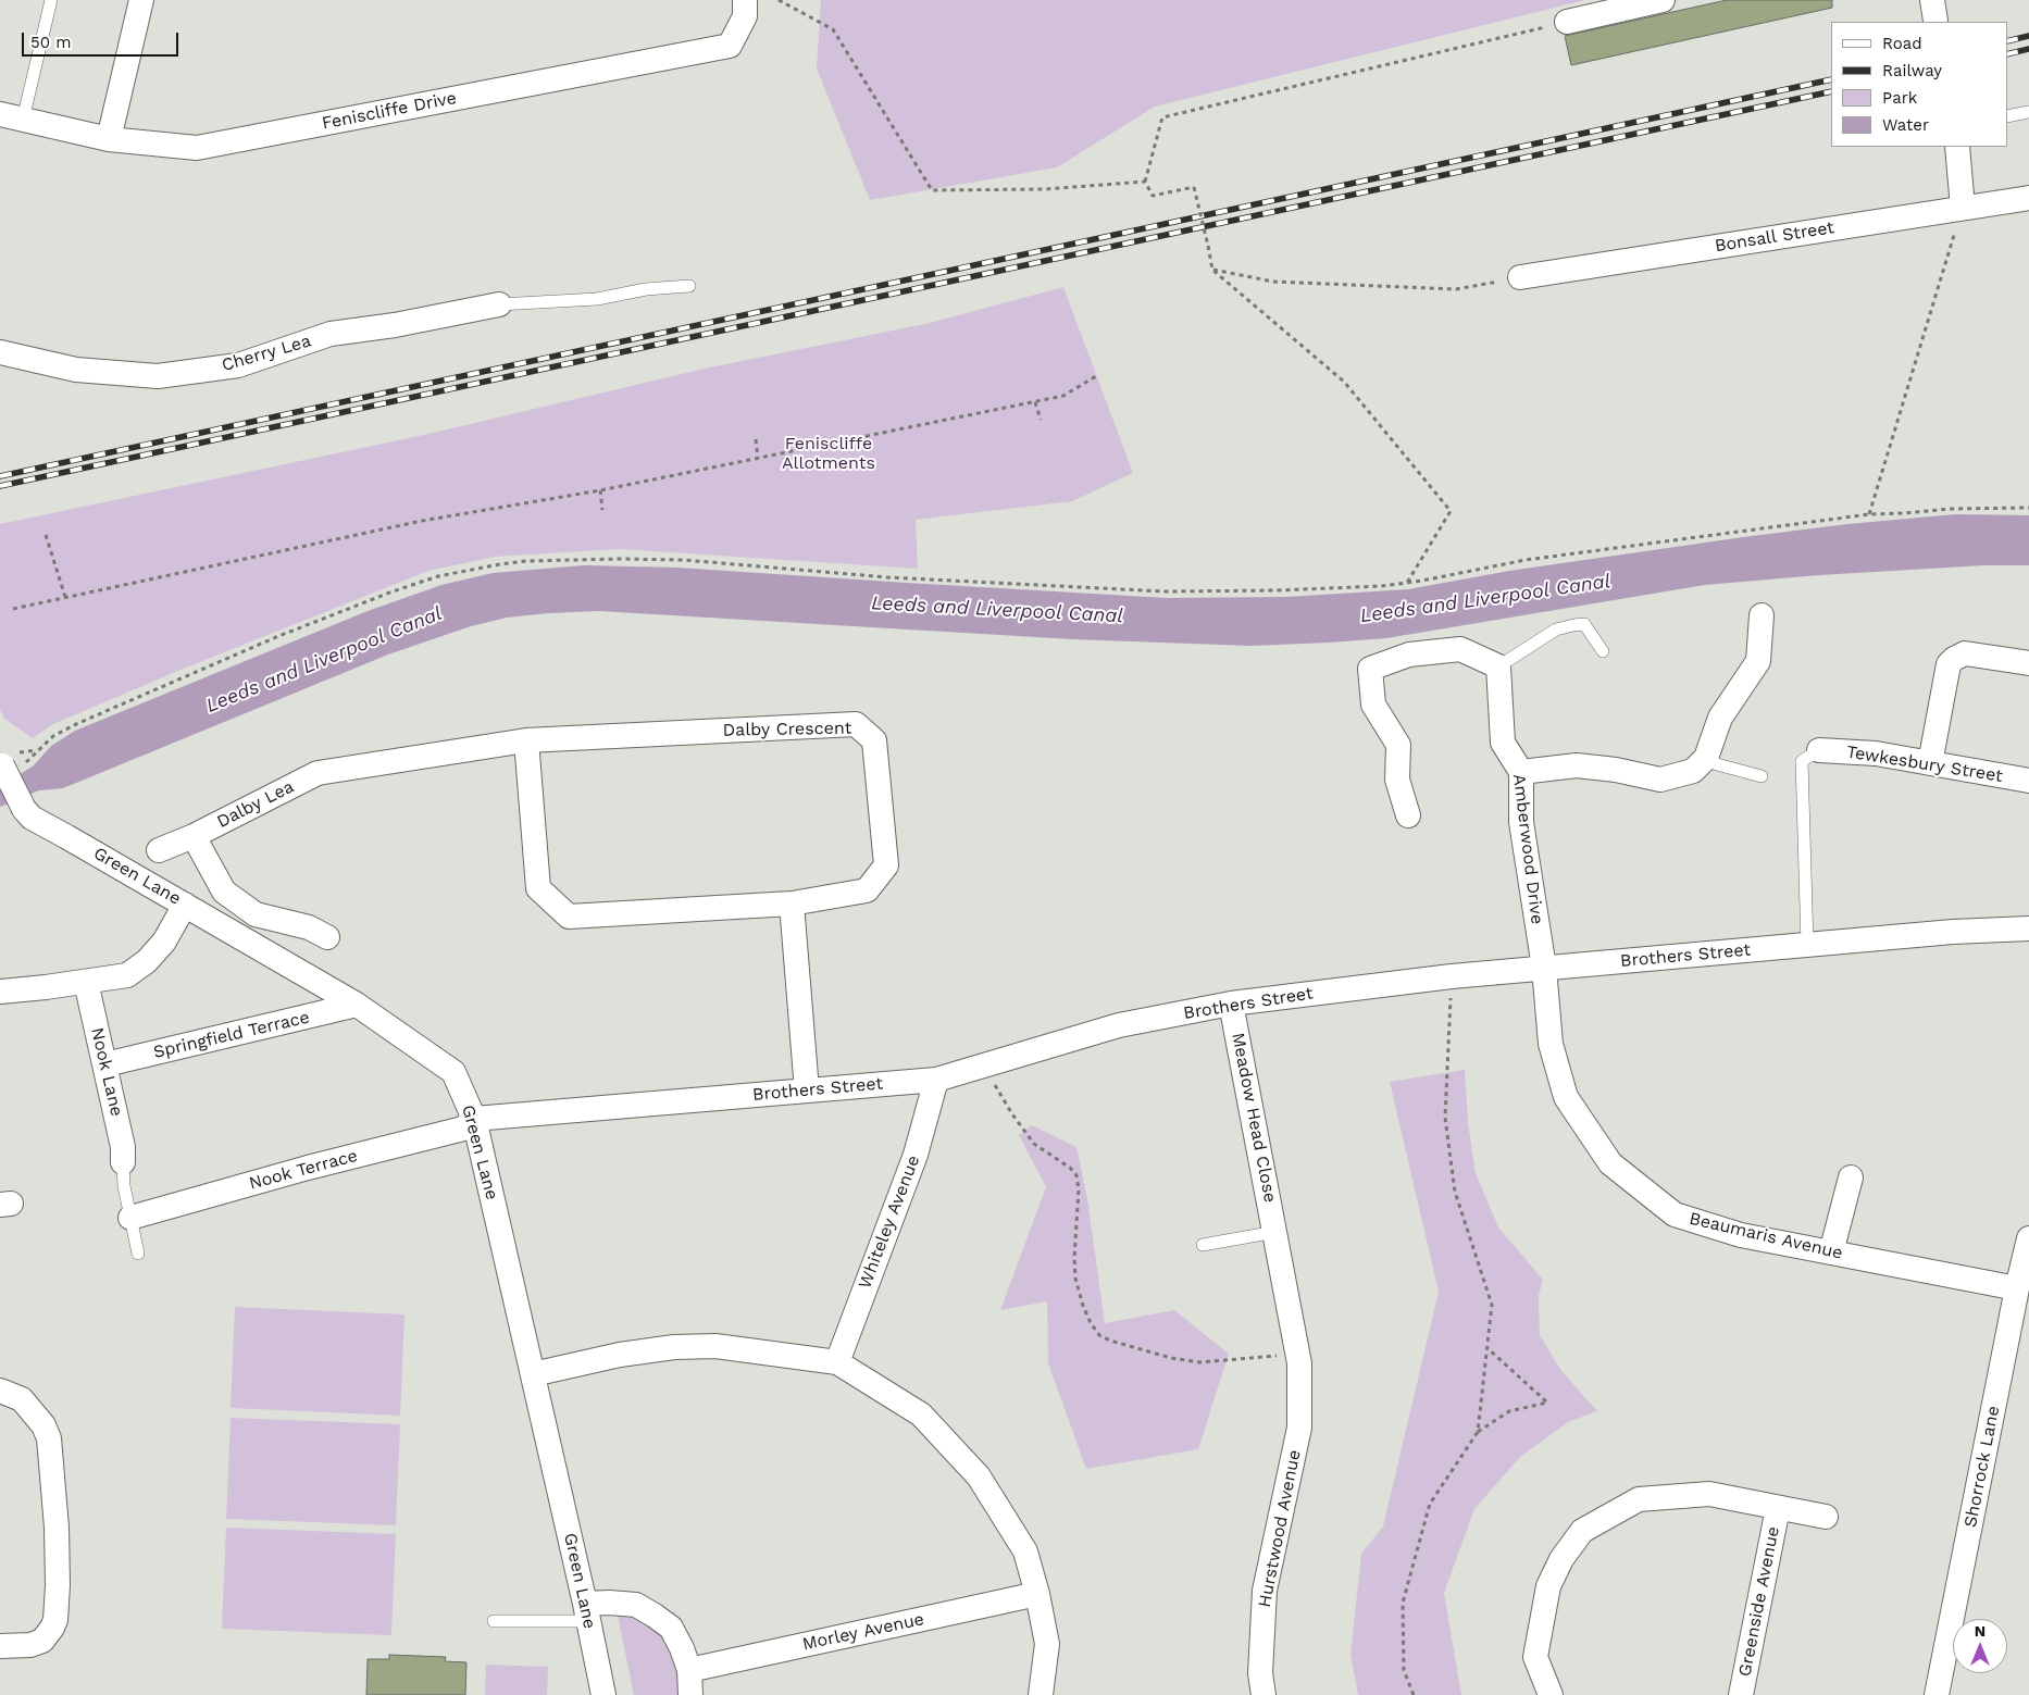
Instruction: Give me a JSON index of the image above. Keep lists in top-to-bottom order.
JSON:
{
  "streets": {
    "street": [
      "Feniscliffe Drive",
      "Bonsall Street",
      "Cherry Lea",
      "Dalby Crescent",
      "Tewkesbury Street",
      "Dalby Lea",
      "Amberwood Drive",
      "Green Lane",
      "Brothers Street",
      "Springfield Terrace",
      "Nook Lane",
      "Meadow Head Close",
      "Nook Terrace",
      "Whiteley Avenue",
      "Beaumaris Avenue",
      "Shorrock Lane",
      "Hurstwood Avenue",
      "Greenside Avenue",
      "Morley Avenue"
    ]
  },
  "crossings": [
    ["Dalby Crescent", "Dalby Lea"],
    ["Amberwood Drive", "Brothers Street"],
    ["Amberwood Drive", "Beaumaris Avenue"],
    ["Green Lane", "Brothers Street"],
    ["Green Lane", "Springfield Terrace"],
    ["Green Lane", "Nook Terrace"],
    ["Brothers Street", "Meadow Head Close"],
    ["Brothers Street", "Nook Terrace"],
    ["Brothers Street", "Whiteley Avenue"],
    ["Brothers Street", "Beaumaris Avenue"],
    ["Springfield Terrace", "Nook Lane"],
    ["Meadow Head Close", "Hurstwood Avenue"],
    ["Beaumaris Avenue", "Shorrock Lane"]
  ],
  "water": ["Leeds and Liverpool Canal"],
  "parks": ["Feniscliffe Allotments"],
  "legend": [
    "Road",
    "Railway",
    "Park",
    "Water"
  ],
  "scale_bar": "50 m",
  "north": "top"
}
